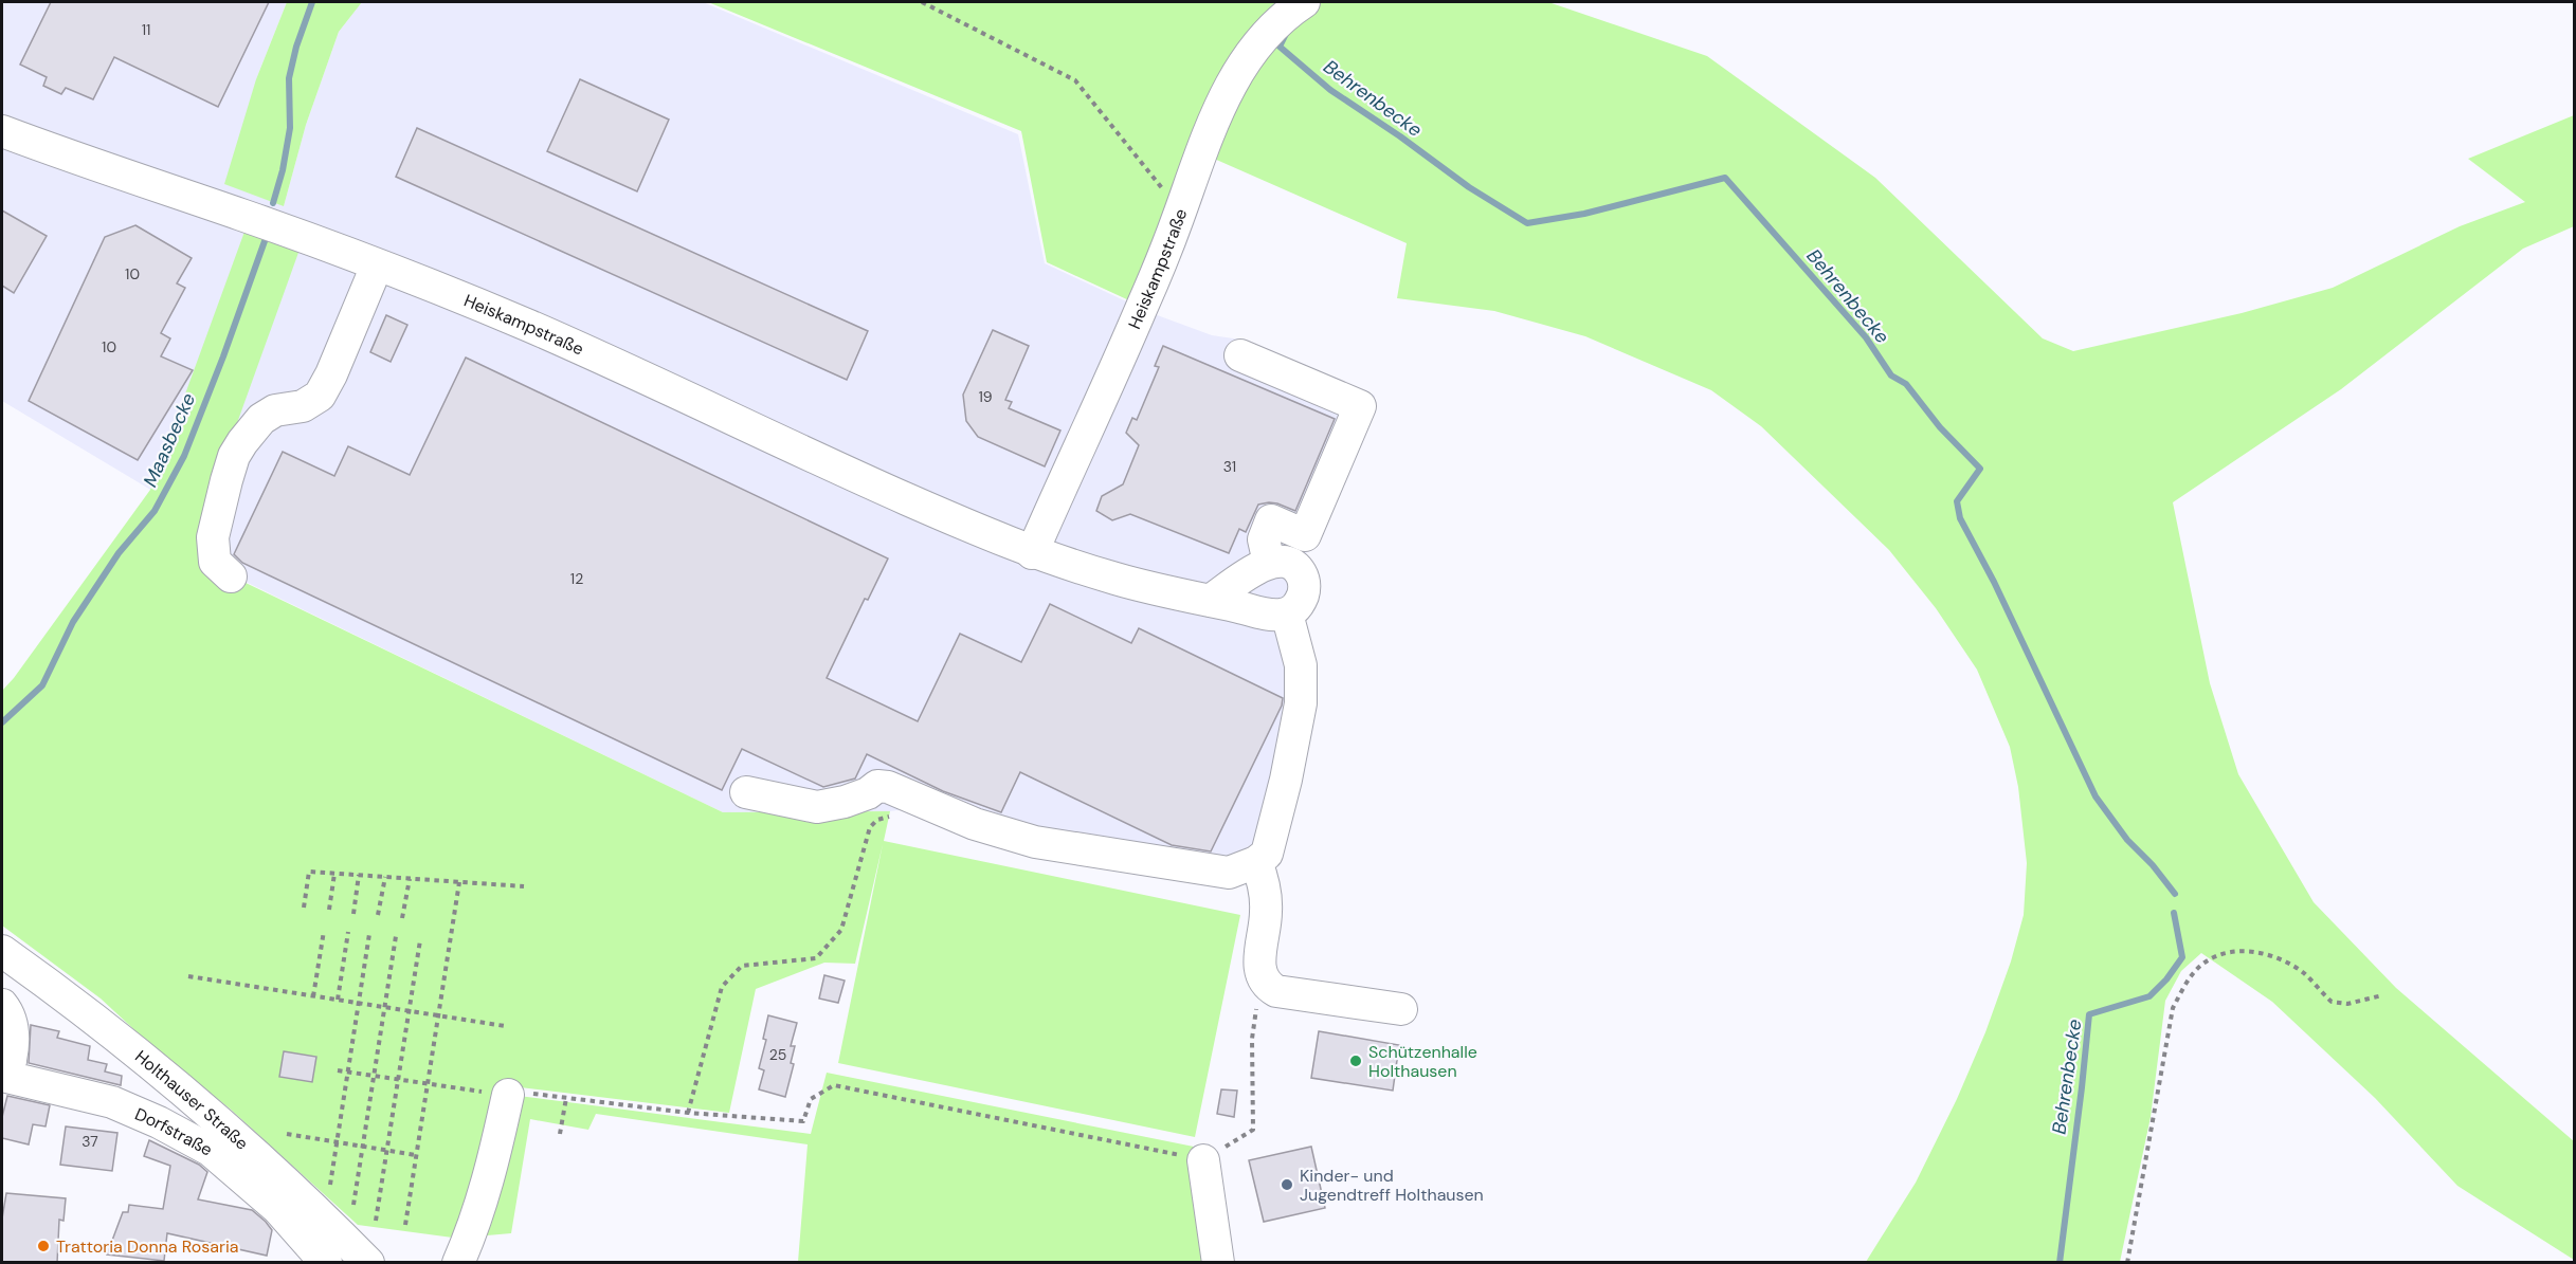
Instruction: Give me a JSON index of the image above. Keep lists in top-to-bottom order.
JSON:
{
  "streets": {
    "street": ["Heiskampstraße", "Holthauser Straße", "Dorfstraße"]
  },
  "water": ["Behrenbecke", "Maasbecke"],
  "places": ["Schützenhalle Holthausen", "Kinder- und Jugendtreff Holthausen", "Trattoria Donna Rosaria"],
  "house_numbers": [
    "11",
    "10",
    "10",
    "19",
    "31",
    "12",
    "25",
    "37"
  ]
}
